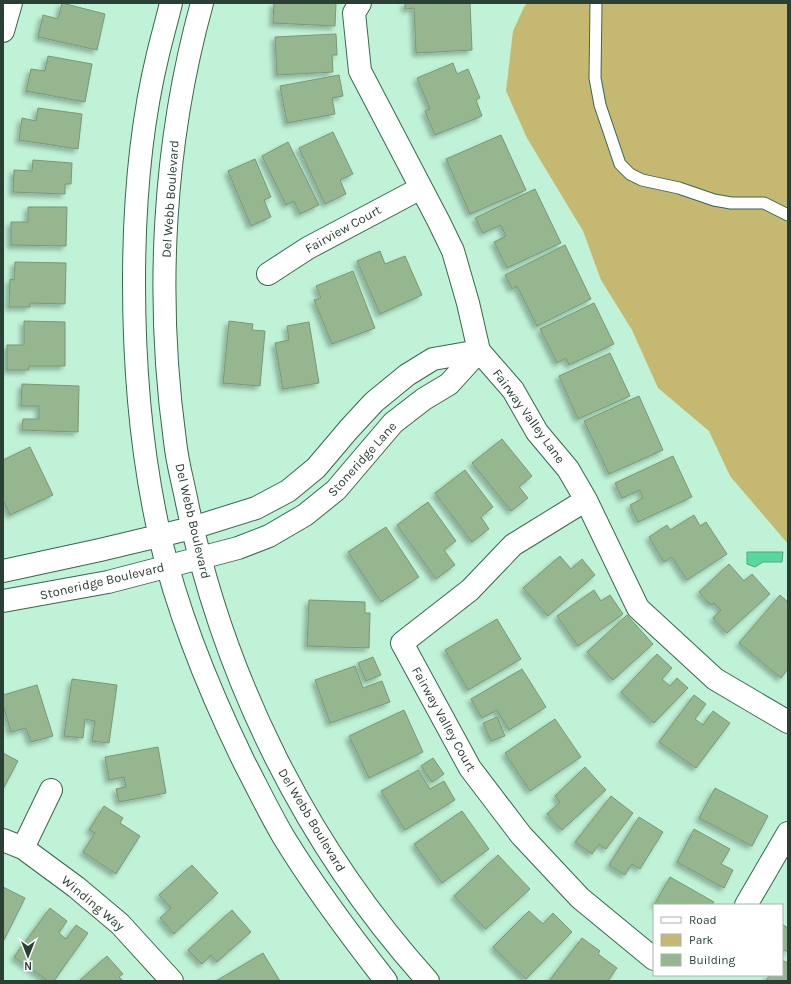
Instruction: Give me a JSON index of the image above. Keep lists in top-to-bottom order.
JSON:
{
  "streets": {
    "street": [
      "Del Webb Boulevard",
      "Fairview Court",
      "Fairway Valley Lane",
      "Stoneridge Lane",
      "Stoneridge Boulevard",
      "Fairway Valley Court",
      "Winding Way"
    ]
  },
  "crossings": [
    ["Del Webb Boulevard", "Stoneridge Lane"],
    ["Del Webb Boulevard", "Stoneridge Boulevard"],
    ["Fairview Court", "Fairway Valley Lane"],
    ["Fairway Valley Lane", "Stoneridge Lane"],
    ["Fairway Valley Lane", "Fairway Valley Court"],
    ["Stoneridge Lane", "Stoneridge Boulevard"]
  ],
  "legend": ["Road", "Park", "Building"],
  "north": "bottom"
}
